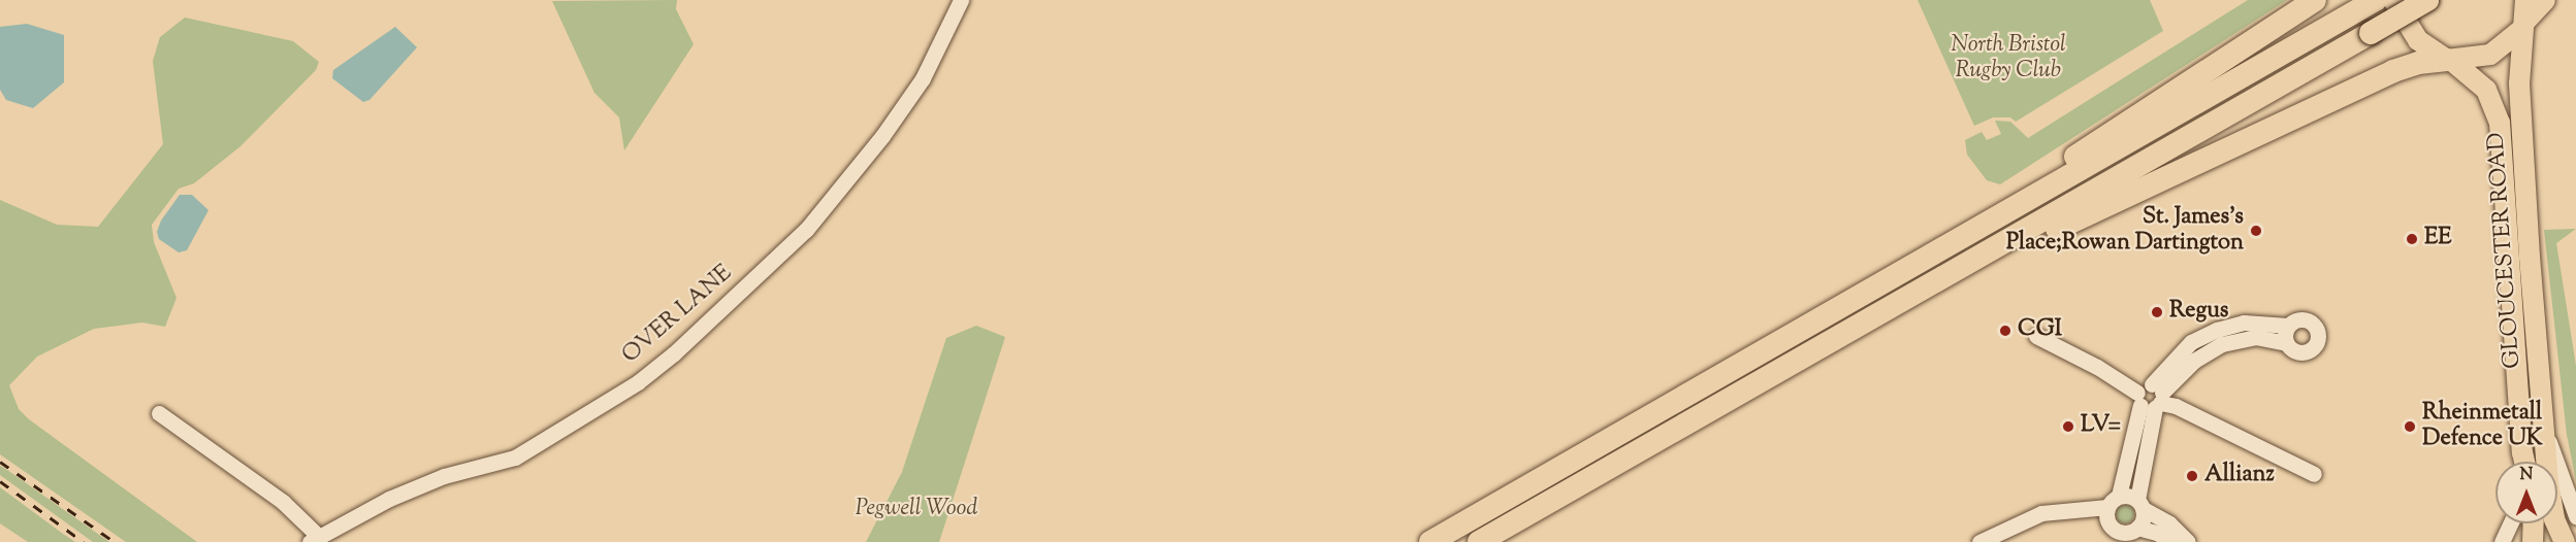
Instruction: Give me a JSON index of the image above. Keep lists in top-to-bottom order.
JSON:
{
  "streets": {
    "main road": ["GLOUCESTER ROAD"],
    "street": ["OVER LANE"]
  },
  "parks": ["North Bristol Rugby Club", "Pegwell Wood"],
  "places": [
    "St. James's Place;Rowan Dartington",
    "EE",
    "Regus",
    "CGI",
    "LV=",
    "Rheinmetall Defence UK",
    "Allianz"
  ],
  "north": "top"
}
